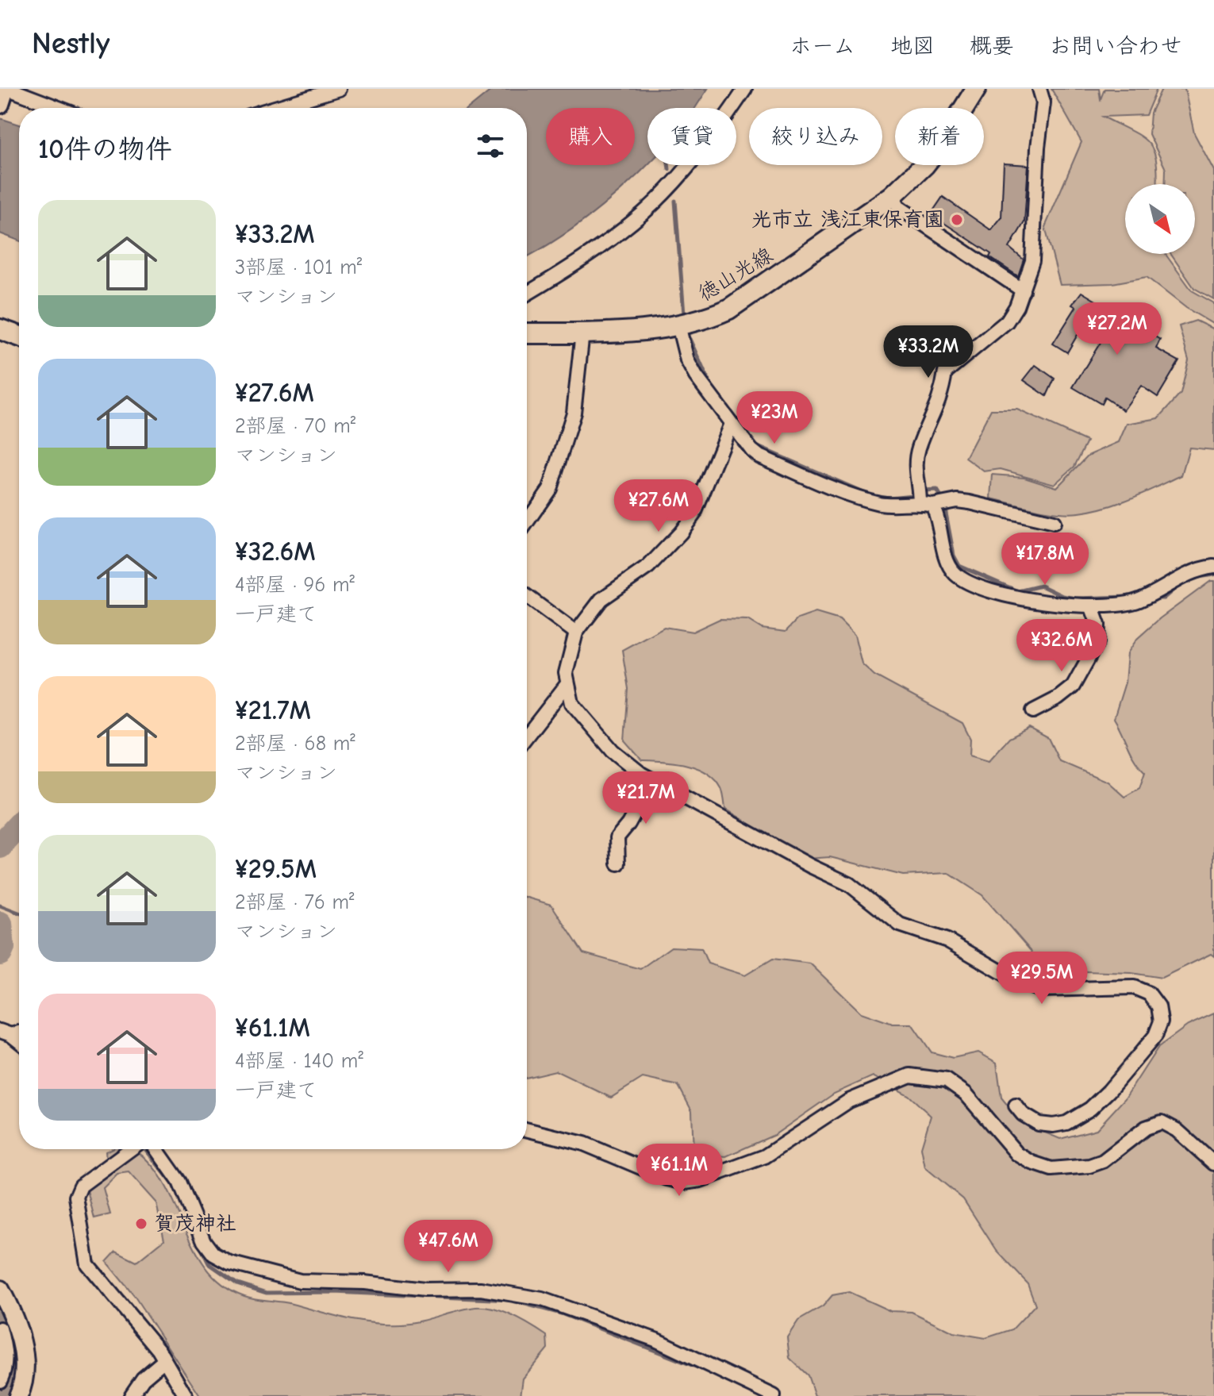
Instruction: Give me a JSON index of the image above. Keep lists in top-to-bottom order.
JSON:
{
  "streets": {
    "main road": ["徳山光線"]
  },
  "places": ["光市立 浅江東保育園", "賀茂神社"],
  "north": "bottom right",
  "page": {
    "header": "Nestly",
    "nav": [
      "ホーム",
      "地図",
      "概要",
      "お問い合わせ"
    ],
    "chip": [
      "購入",
      "賃貸",
      "絞り込み",
      "新着"
    ],
    "heading": "10件の物件",
    "list": [
      {
        "name": "¥33.2M",
        "note": "3部屋 · 101 m² · マンション"
      },
      {
        "name": "¥27.6M",
        "note": "2部屋 · 70 m² · マンション"
      },
      {
        "name": "¥32.6M",
        "note": "4部屋 · 96 m² · 一戸建て"
      },
      {
        "name": "¥21.7M",
        "note": "2部屋 · 68 m² · マンション"
      },
      {
        "name": "¥29.5M",
        "note": "2部屋 · 76 m² · マンション"
      },
      {
        "name": "¥61.1M",
        "note": "4部屋 · 140 m² · 一戸建て"
      }
    ],
    "price": [
      "¥27.2M",
      "¥33.2M",
      "¥23M",
      "¥27.6M",
      "¥17.8M",
      "¥32.6M",
      "¥21.7M",
      "¥29.5M",
      "¥61.1M",
      "¥47.6M"
    ]
  }
}
